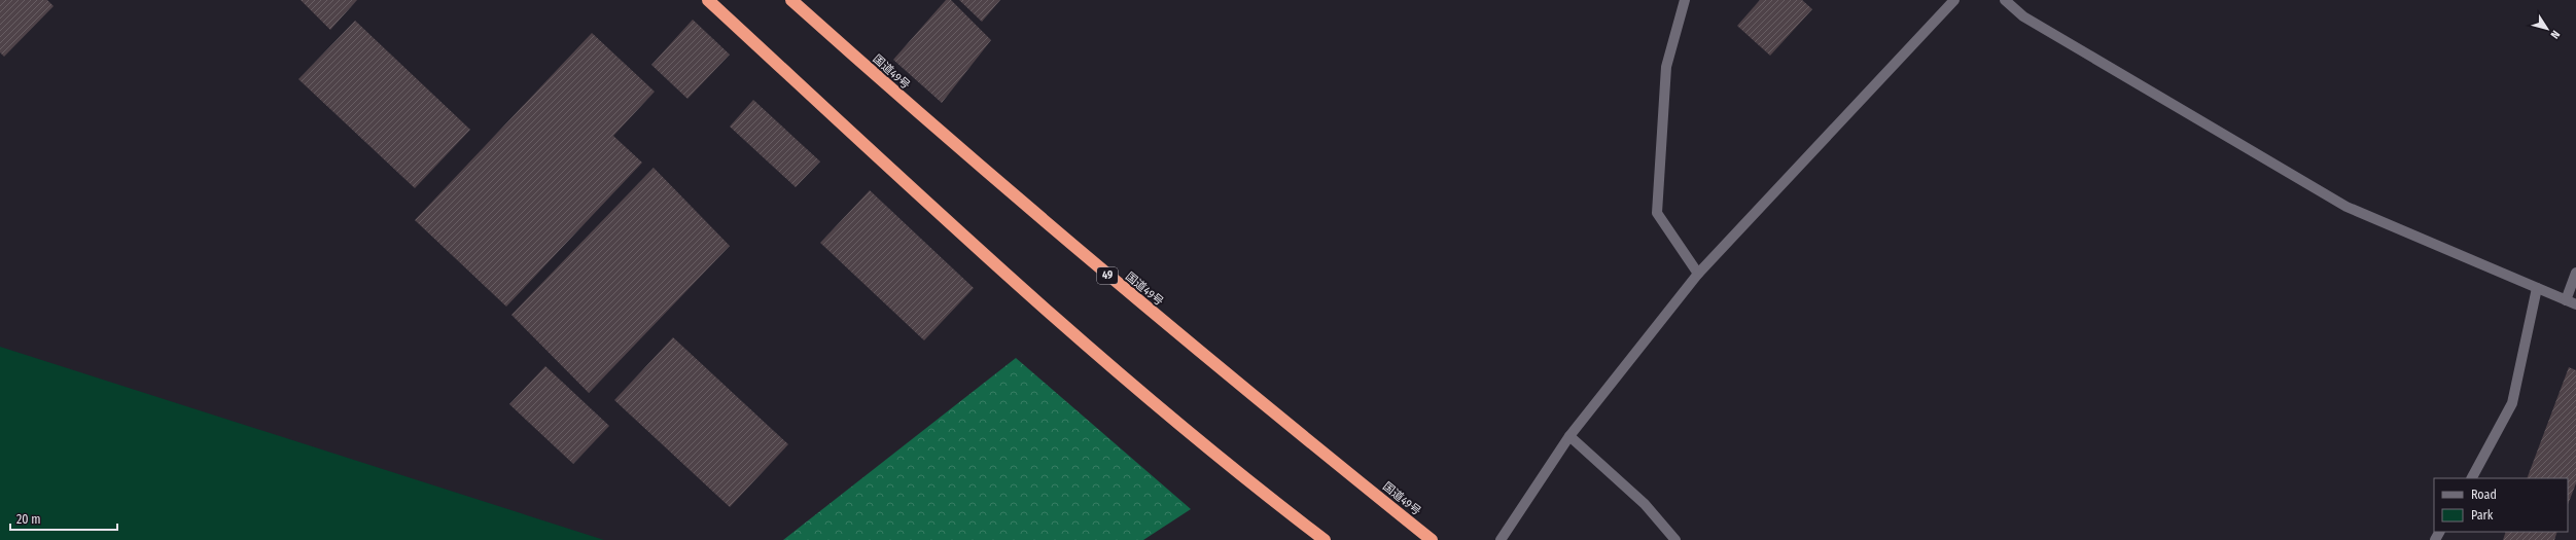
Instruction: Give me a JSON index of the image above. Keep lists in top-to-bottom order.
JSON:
{
  "streets": {
    "highway": ["国道49号", "49"]
  },
  "legend": ["Road", "Park"],
  "scale_bar": "20 m",
  "north": "bottom right"
}
